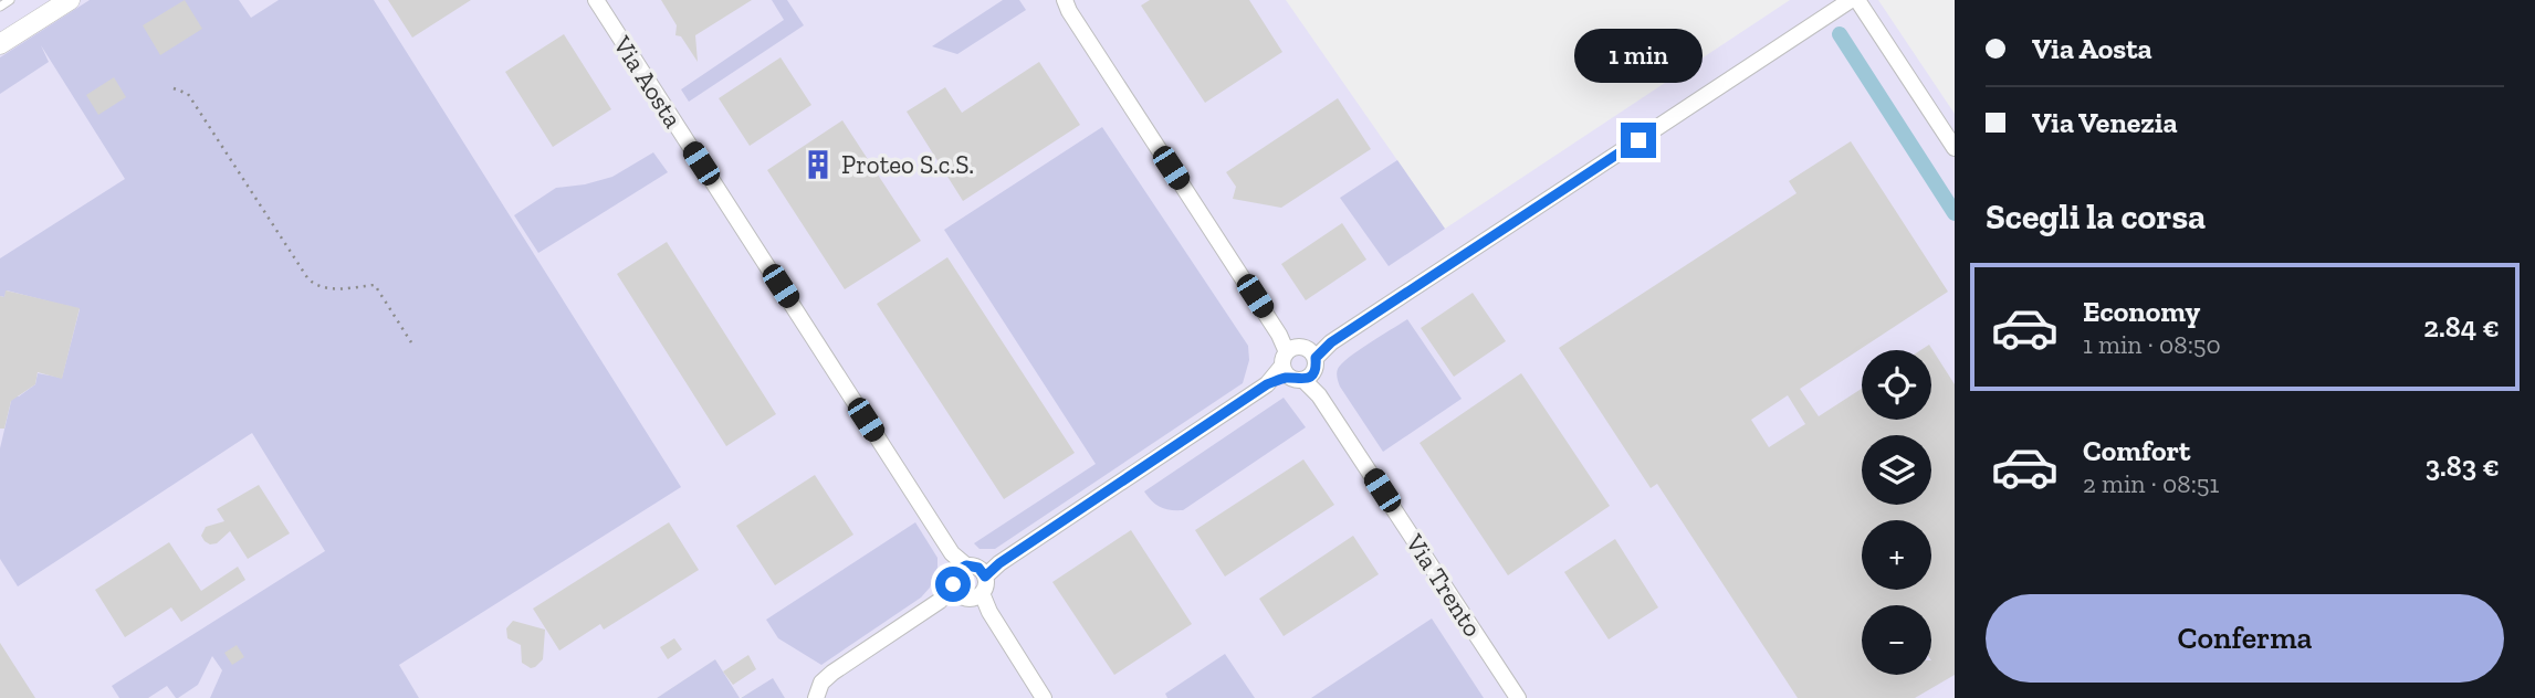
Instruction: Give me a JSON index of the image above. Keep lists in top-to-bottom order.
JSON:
{
  "streets": {
    "street": ["Via Aosta", "Via Trento"]
  },
  "places": {
    "building": ["Proteo S.c.S."]
  },
  "page": {
    "banner": ["Via Aosta", "Via Venezia"],
    "bubble": "1 min",
    "heading": "Scegli la corsa",
    "list": [
      {
        "name": "Economy",
        "note": "1 min · 08:50",
        "value": "2.84 €"
      },
      {
        "name": "Comfort",
        "note": "2 min · 08:51",
        "value": "3.83 €"
      }
    ],
    "map_buttons": ["+", "−"],
    "buttons": "Conferma"
  }
}
